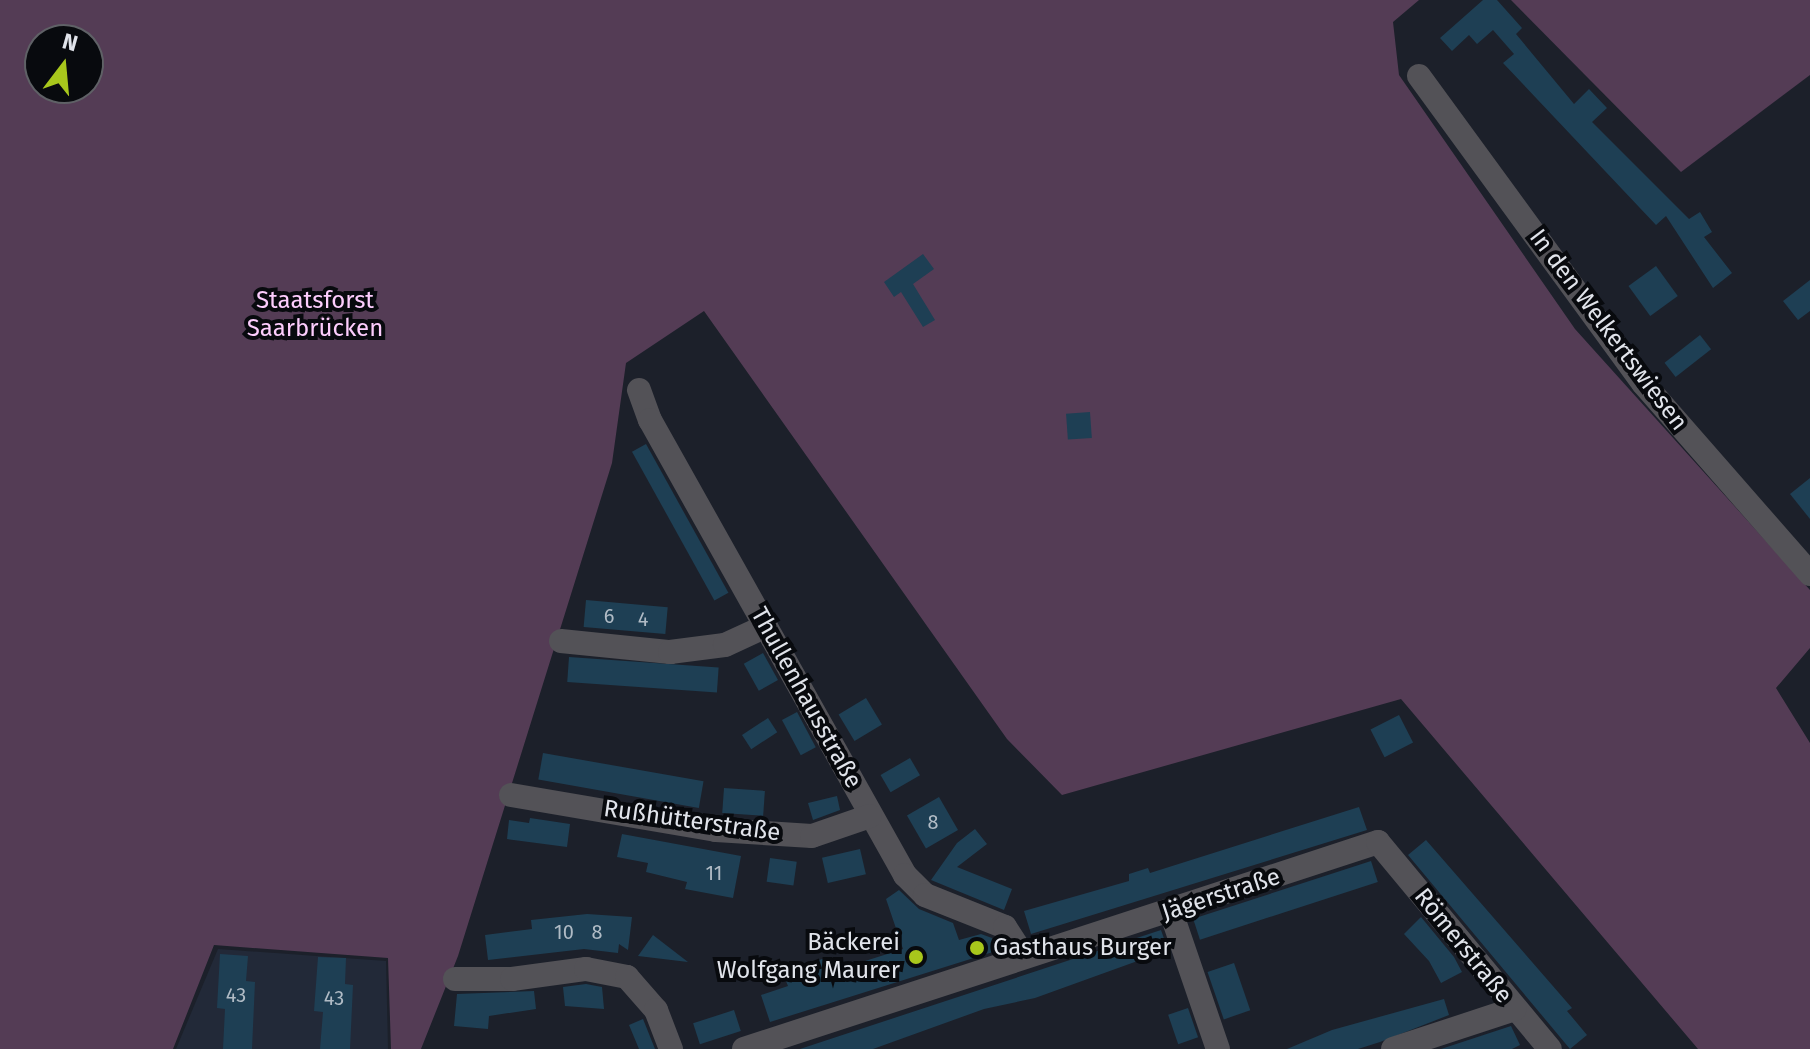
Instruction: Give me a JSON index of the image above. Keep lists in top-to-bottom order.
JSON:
{
  "streets": {
    "street": [
      "In den Welkertswiesen",
      "Thullenhausstraße",
      "Rußhütterstraße",
      "Jägerstraße",
      "Römerstraße"
    ]
  },
  "crossings": [
    ["Thullenhausstraße", "Rußhütterstraße"],
    ["Thullenhausstraße", "Jägerstraße"],
    ["Jägerstraße", "Römerstraße"]
  ],
  "parks": ["Staatsforst Saarbrücken"],
  "places": ["Gasthaus Burger", "Bäckerei Wolfgang Maurer"],
  "house_numbers": [
    "6",
    "4",
    "8",
    "11",
    "10",
    "8",
    "43",
    "43"
  ],
  "north": "top"
}
